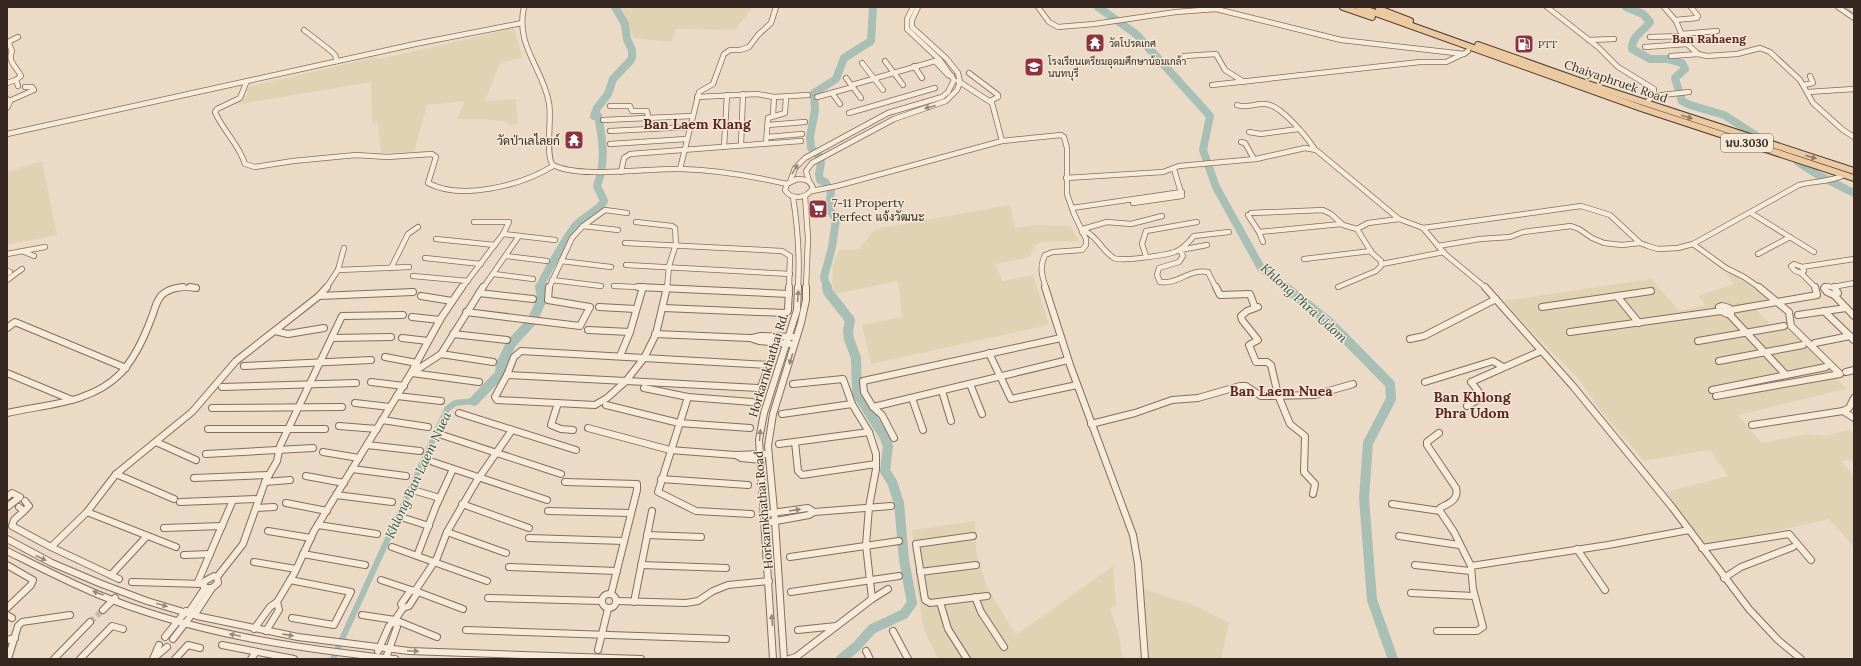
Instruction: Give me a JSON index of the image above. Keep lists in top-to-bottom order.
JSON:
{
  "streets": {
    "main road": ["Chaiyaphruek Road", "นบ.3030"],
    "street": ["Horkarnkhathai Rd.", "Horkarnkhathai Road"]
  },
  "crossings": [
    ["Horkarnkhathai Rd.", "Horkarnkhathai Road"]
  ],
  "one_way": ["Horkarnkhathai Rd."],
  "districts": [
    "Ban Rahaeng",
    "Ban Laem Klang",
    "Ban Laem Nuea",
    "Ban Khlong Phra Udom"
  ],
  "water": ["Khlong Phra Udom", "Khlong Ban Laem Nuea"],
  "places": {
    "temple": ["วัดโปรดเกศ", "วัดป่าเลไลยก์"],
    "fuel station": ["PTT"],
    "school or university": ["โรงเรียนเตรียมอุดมศึกษาน้อมเกล้า นนทบุรี"],
    "supermarket": ["7-11 Property Perfect แจ้งวัฒนะ"]
  }
}
